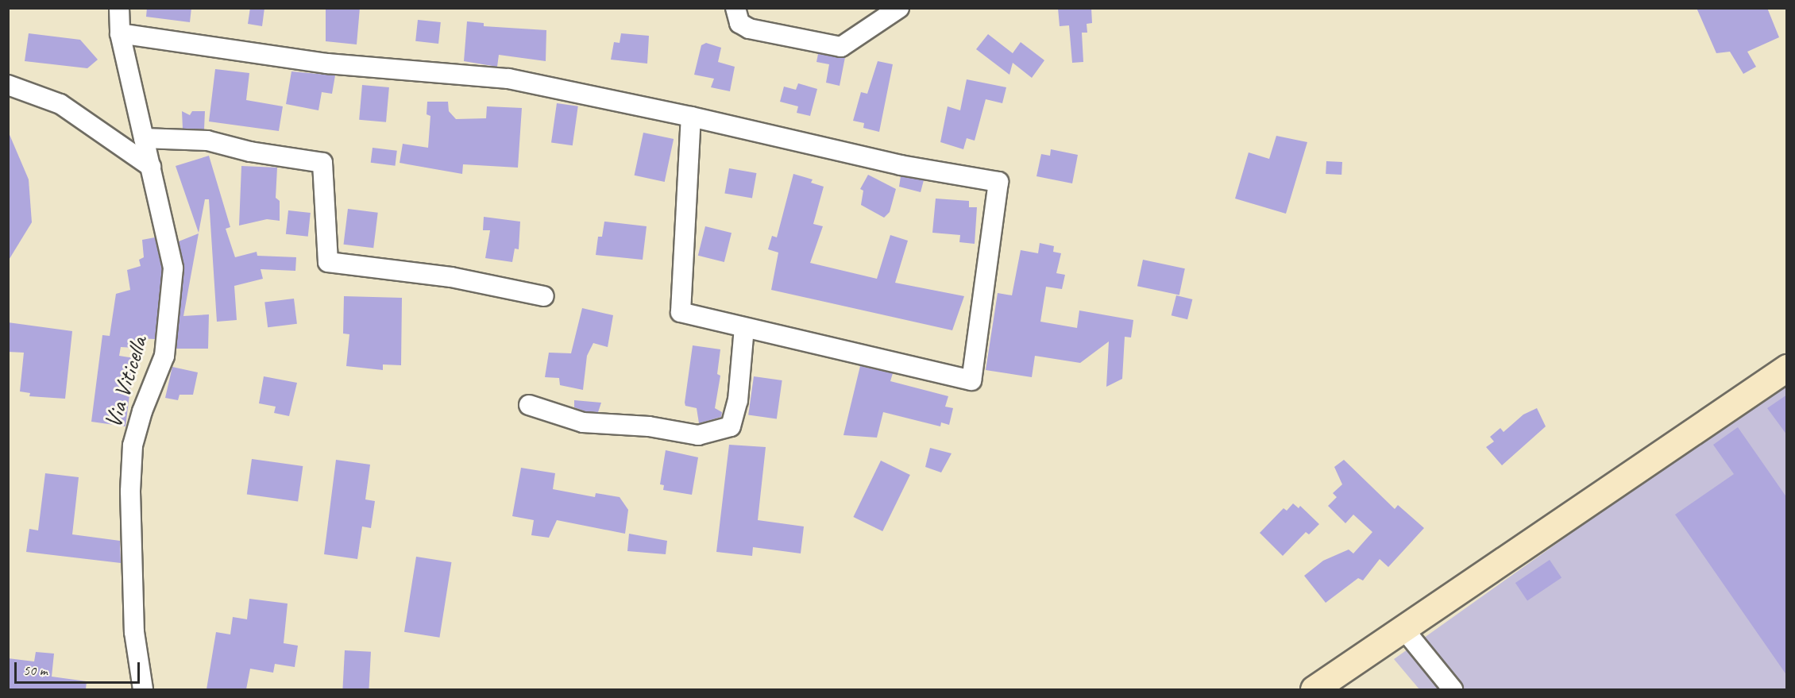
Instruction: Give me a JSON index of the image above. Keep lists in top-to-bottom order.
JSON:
{
  "streets": {
    "street": ["Via Viticella"]
  },
  "scale_bar": "50 m"
}
